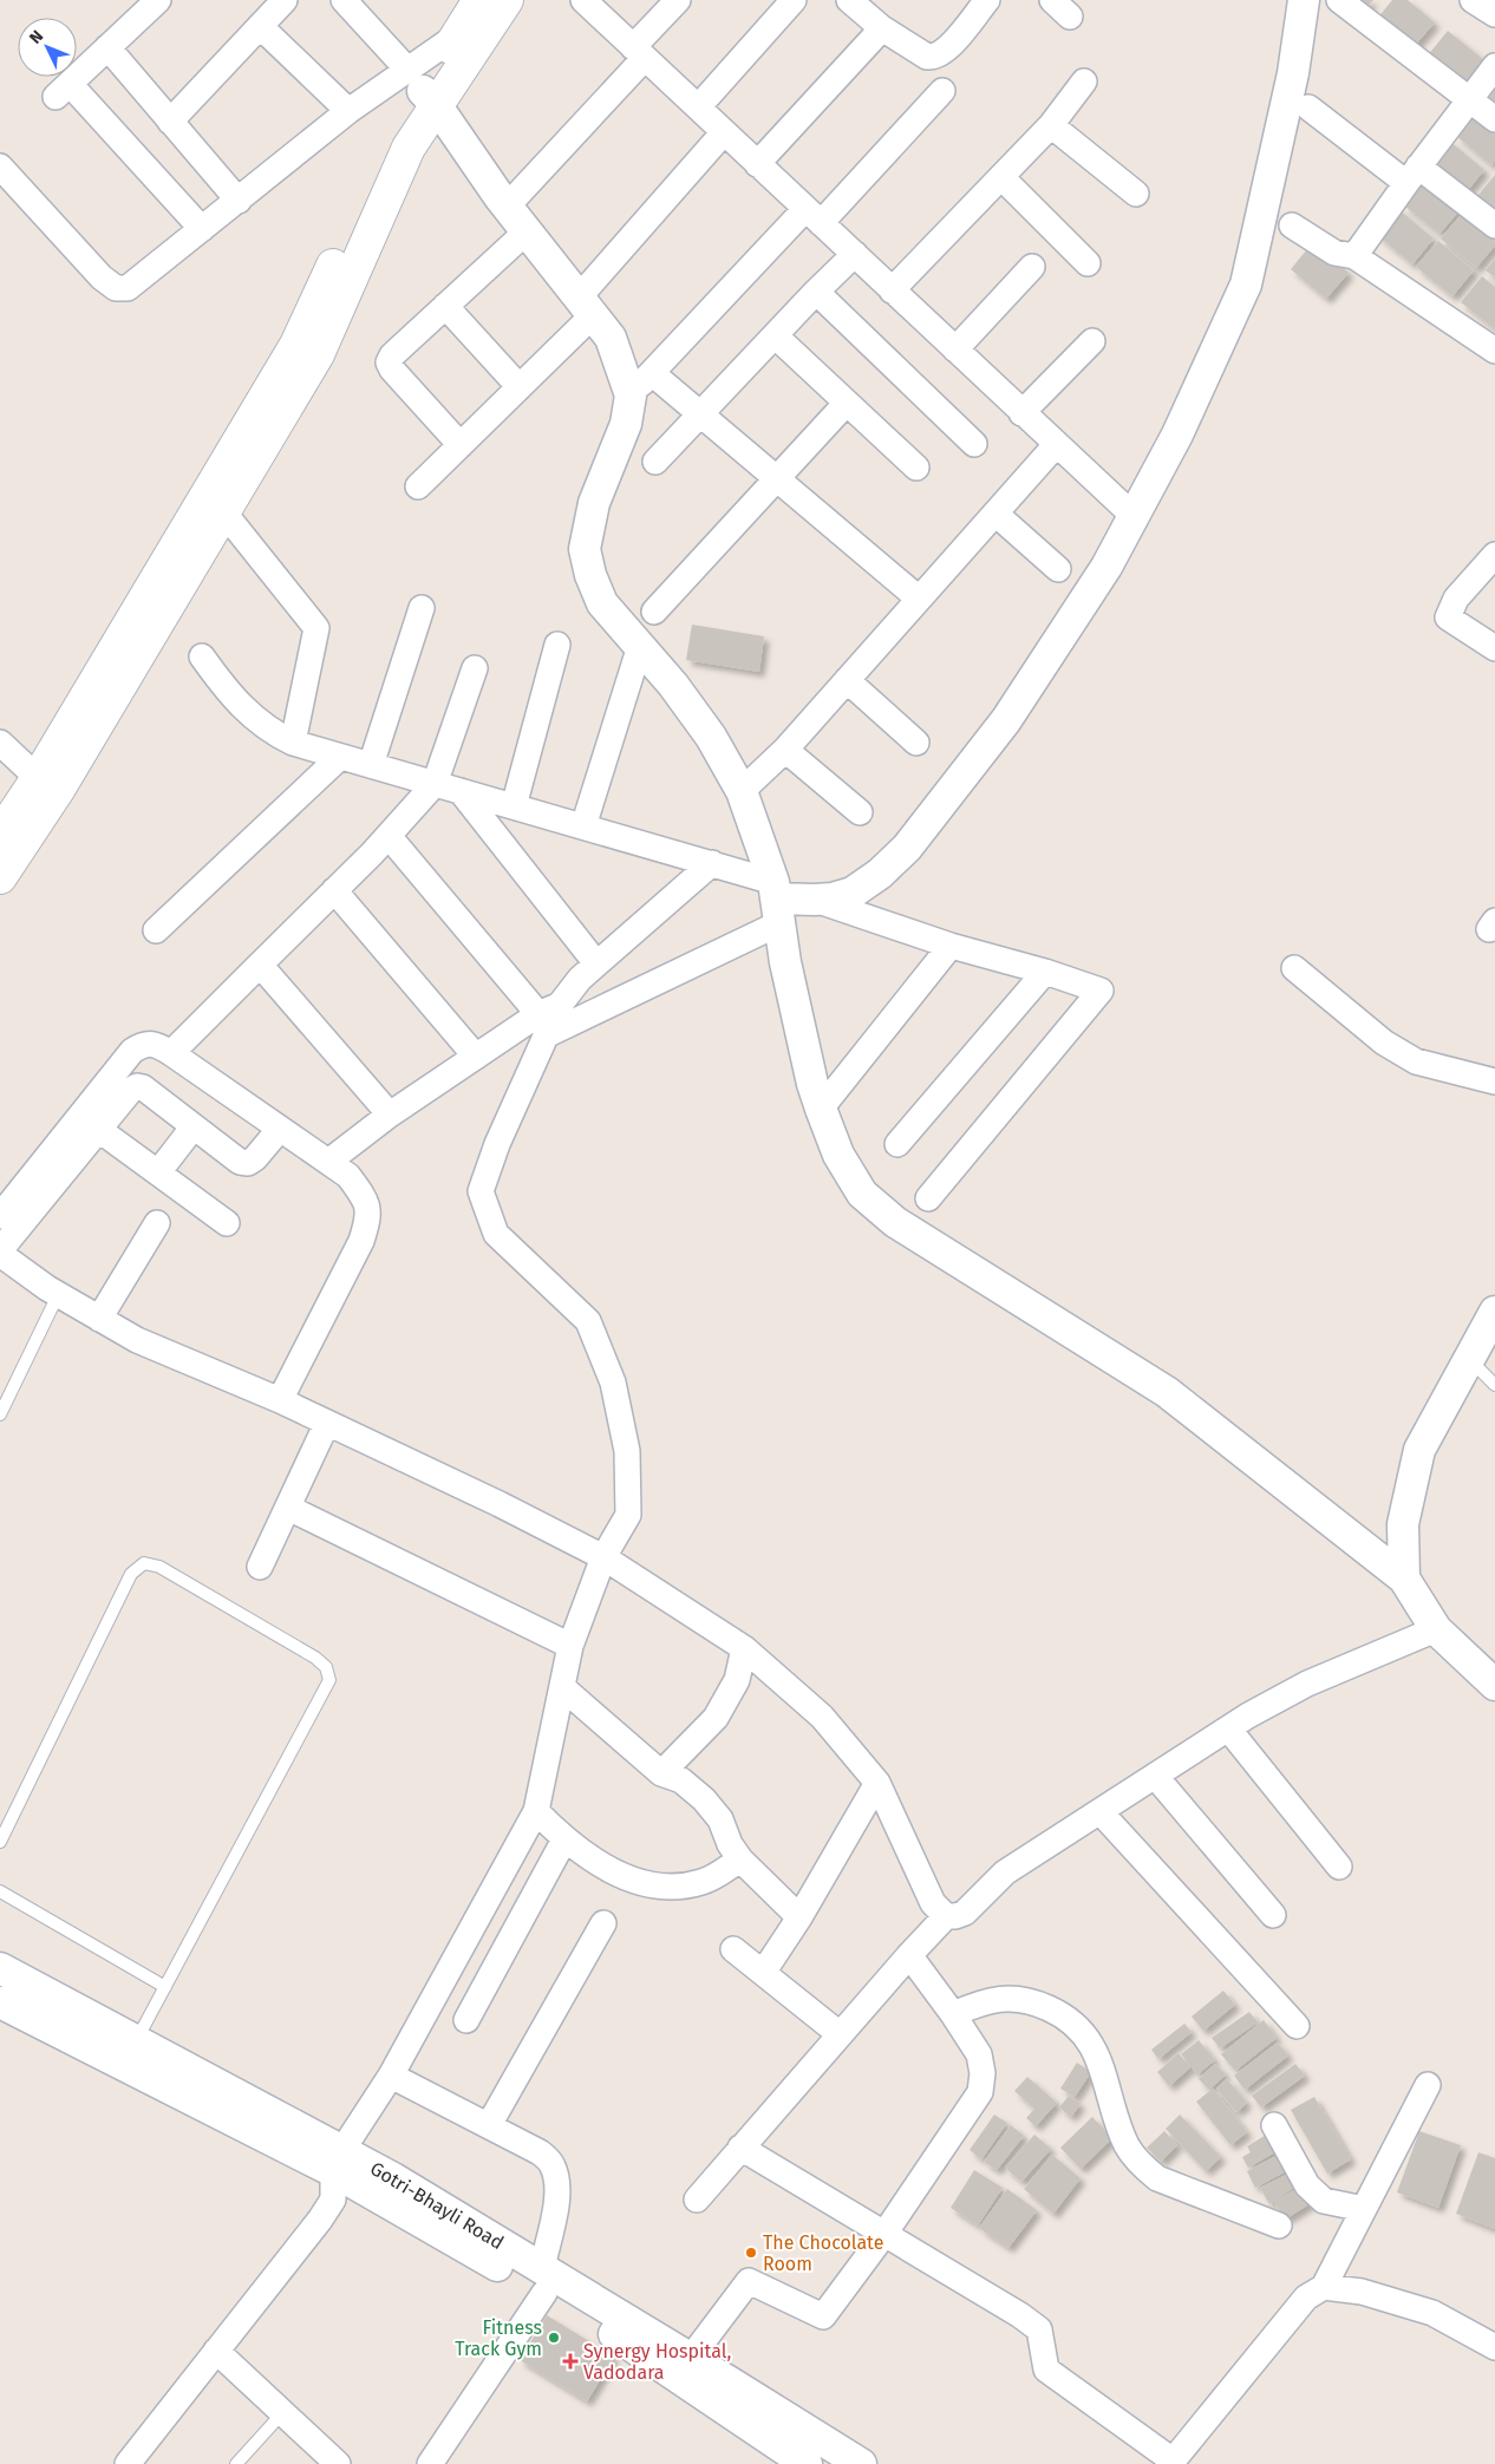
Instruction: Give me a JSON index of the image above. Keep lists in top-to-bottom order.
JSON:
{
  "streets": {
    "street": ["Gotri-Bhayli Road"]
  },
  "places": {
    "other": ["The Chocolate Room", "Fitness Track Gym"],
    "health": ["Synergy Hospital, Vadodara"]
  },
  "north": "top left"
}
